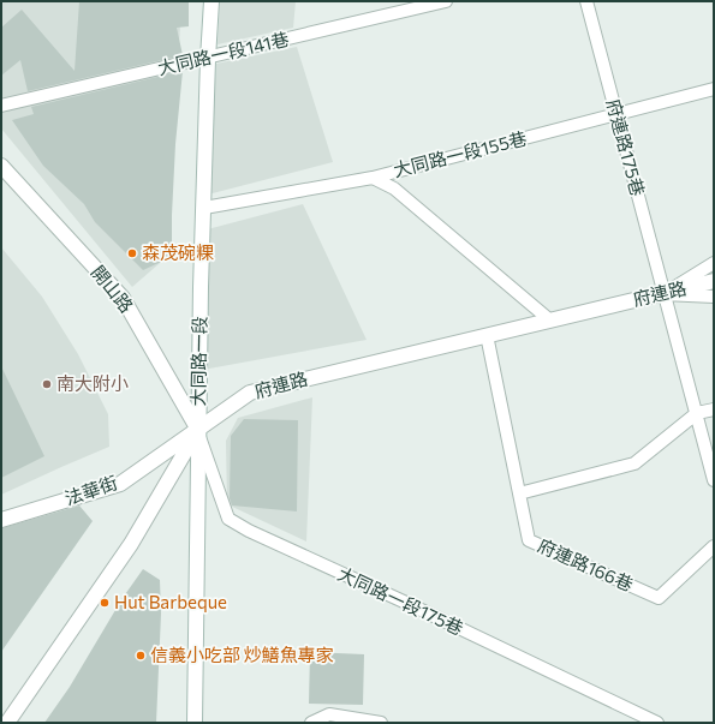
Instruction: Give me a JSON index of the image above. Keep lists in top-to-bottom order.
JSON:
{
  "streets": {
    "street": [
      "開山路",
      "府連路",
      "大同路一段",
      "法華街"
    ],
    "lane": [
      "大同路一段141巷",
      "府連路175巷",
      "大同路一段155巷",
      "府連路166巷",
      "大同路一段175巷"
    ]
  },
  "crossings": [
    ["大同路一段141巷", "大同路一段"],
    ["府連路175巷", "大同路一段155巷"],
    ["府連路175巷", "府連路"],
    ["大同路一段155巷", "大同路一段"],
    ["開山路", "府連路"],
    ["開山路", "大同路一段"],
    ["開山路", "法華街"],
    ["開山路", "大同路一段175巷"],
    ["府連路", "大同路一段"],
    ["府連路", "法華街"],
    ["府連路", "府連路166巷"],
    ["府連路", "大同路一段175巷"],
    ["大同路一段", "法華街"],
    ["大同路一段", "大同路一段175巷"],
    ["法華街", "大同路一段175巷"]
  ],
  "places": [
    "森茂碗粿",
    "南大附小",
    "Hut Barbeque",
    "信義小吃部 炒鱔魚專家"
  ]
}
